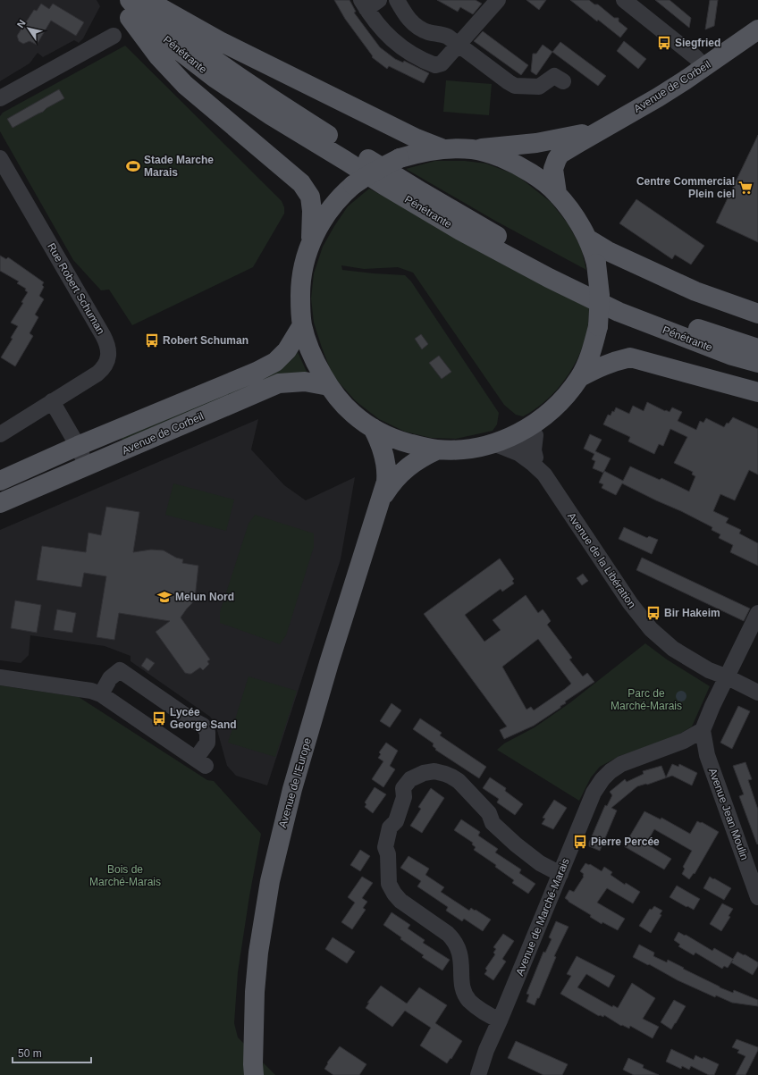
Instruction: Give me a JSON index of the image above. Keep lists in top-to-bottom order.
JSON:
{
  "streets": {
    "main road": ["Pénétrante", "Avenue de Corbeil", "Avenue de l'Europe"],
    "street": [
      "Rue Robert Schuman",
      "Avenue de la Libération",
      "Avenue Jean Moulin",
      "Avenue de Marché-Marais"
    ]
  },
  "crossings": [
    ["Avenue Jean Moulin", "Avenue de Marché-Marais"]
  ],
  "parks": ["Parc de Marché-Marais", "Bois de Marché-Marais"],
  "places": {
    "bus stop": [
      "Siegfried",
      "Robert Schuman",
      "Bir Hakeim",
      "Lycée George Sand",
      "Pierre Percée"
    ],
    "sports": ["Stade Marche Marais"],
    "supermarket": ["Centre Commercial Plein ciel"],
    "school or university": ["Melun Nord"]
  },
  "scale_bar": "50 m",
  "north": "top left"
}
